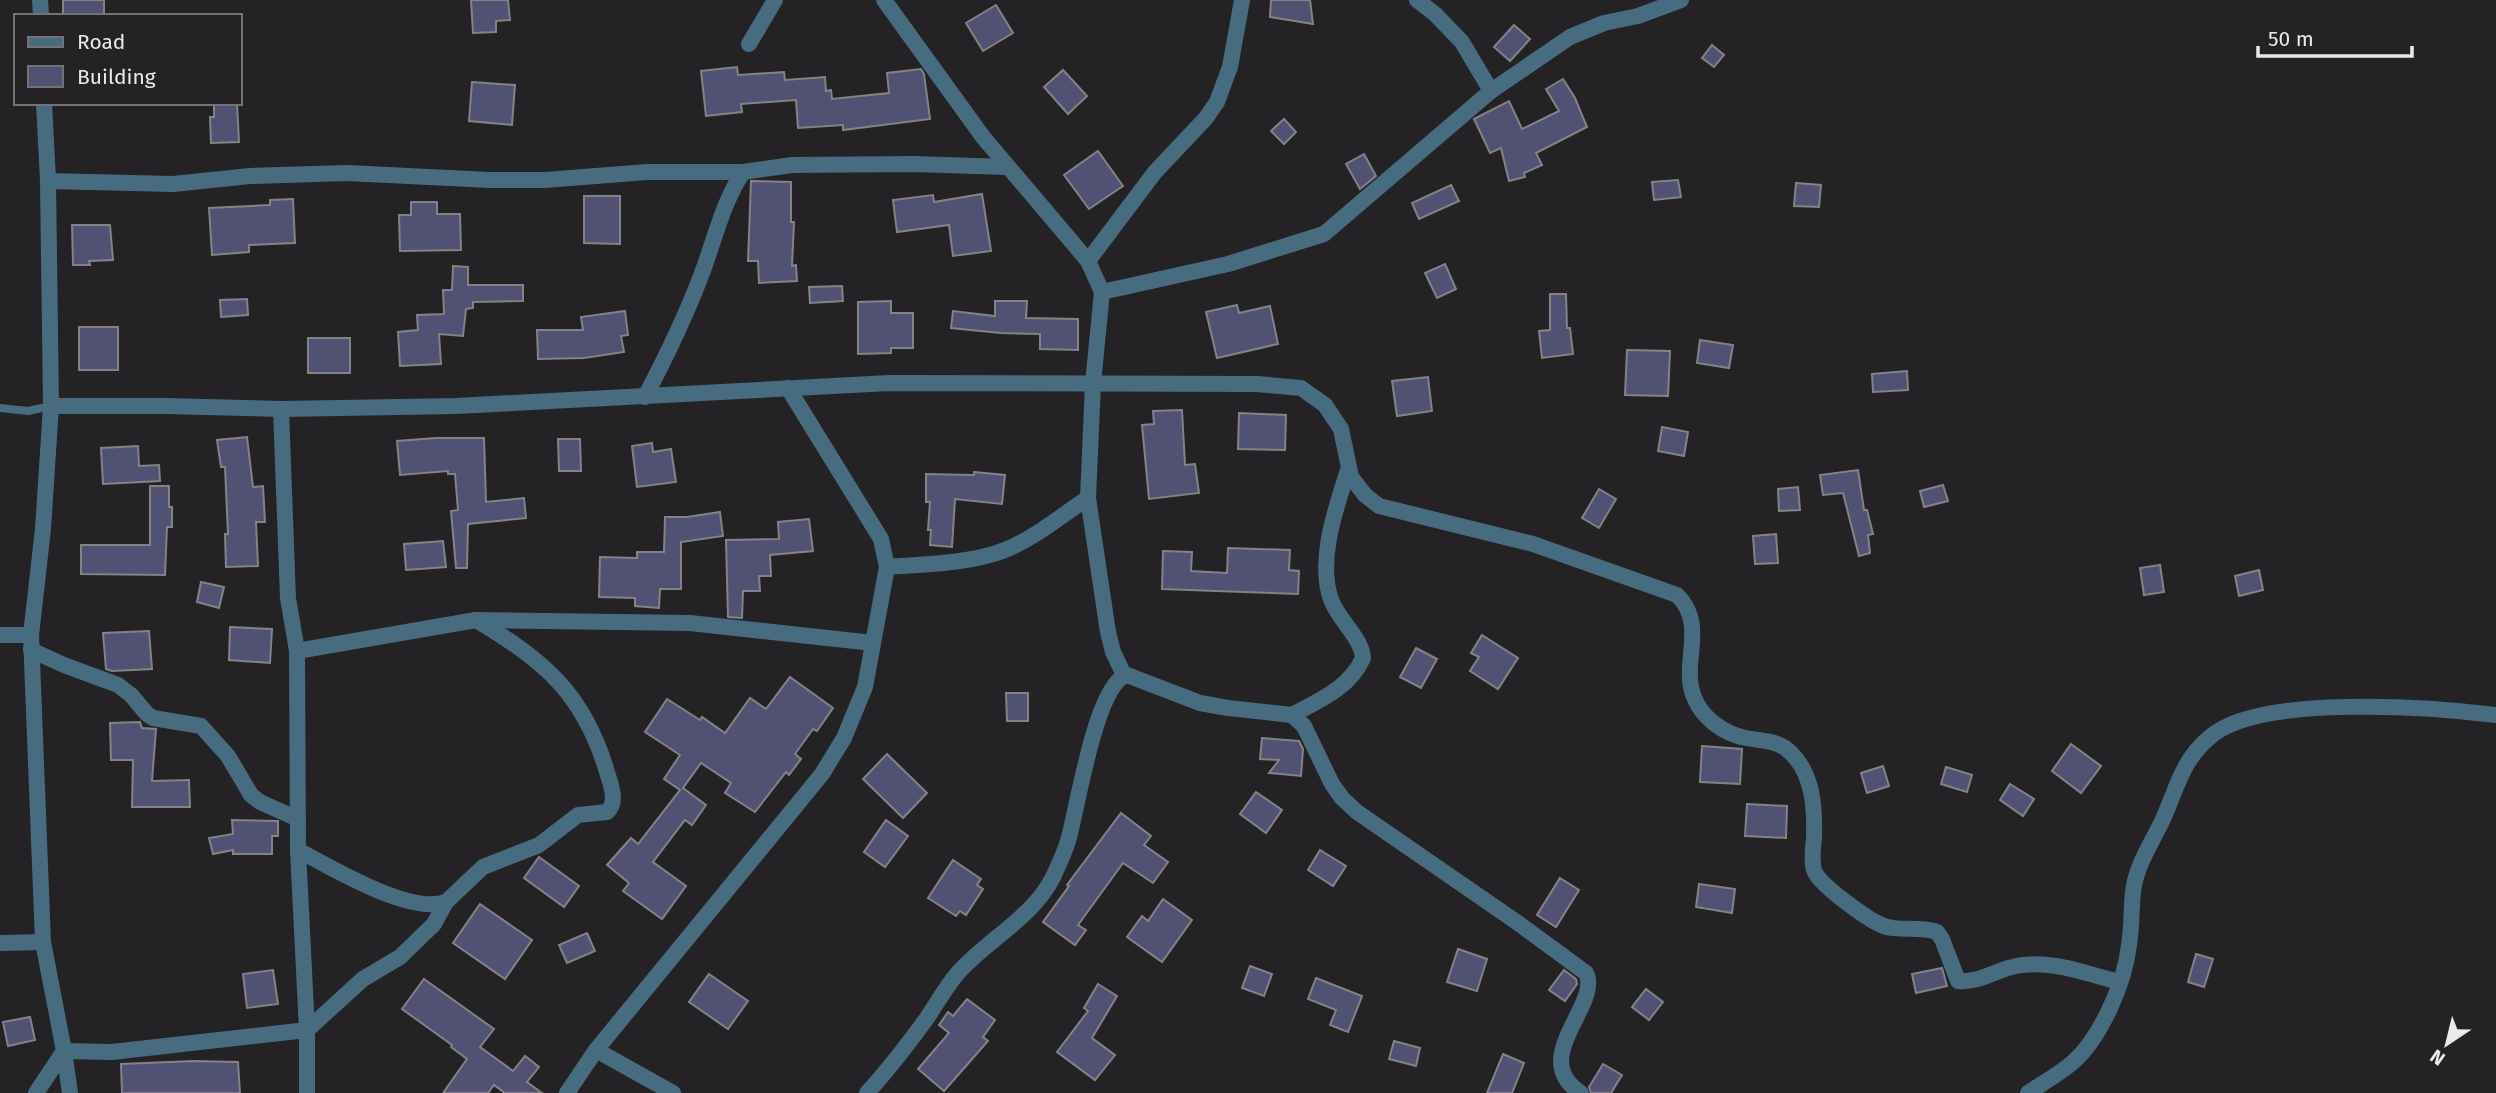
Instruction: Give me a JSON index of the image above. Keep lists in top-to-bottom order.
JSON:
{
  "legend": ["Road", "Building"],
  "scale_bar": "50 m",
  "north": "bottom left"
}
